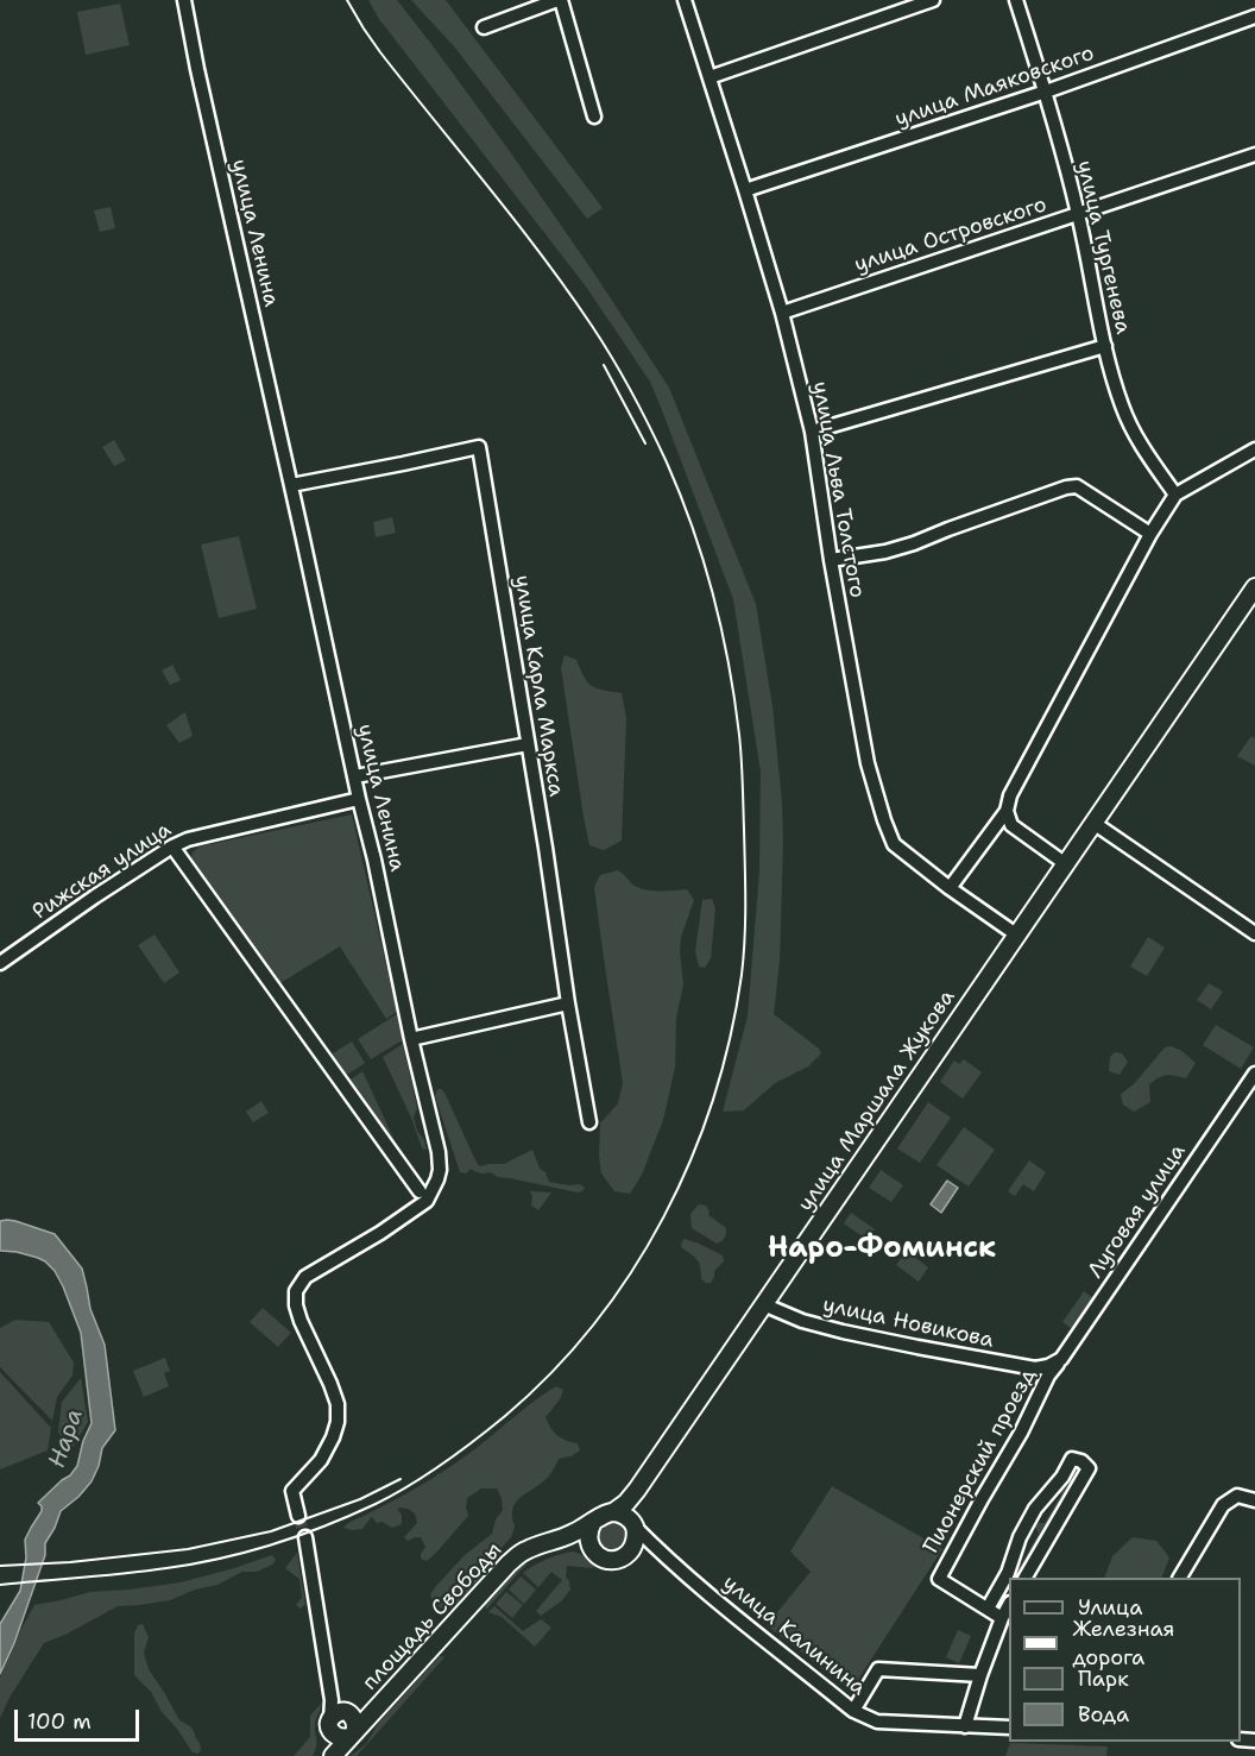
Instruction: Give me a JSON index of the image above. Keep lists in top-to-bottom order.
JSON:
{
  "streets": {
    "main road": ["улица Маршала Жукова", "площадь Свободы"],
    "street": [
      "улица Маяковского",
      "улица Ленина",
      "улица Островского",
      "улица Тургенева",
      "улица Льва Толстого",
      "улица Карла Маркса",
      "Рижская улица",
      "Луговая улица",
      "улица Новикова",
      "Пионерский проезд",
      "улица Калинина"
    ]
  },
  "crossings": [
    ["улица Маяковского", "улица Тургенева"],
    ["улица Маяковского", "улица Льва Толстого"],
    ["улица Ленина", "улица Карла Маркса"],
    ["улица Ленина", "Рижская улица"],
    ["улица Островского", "улица Тургенева"],
    ["улица Островского", "улица Льва Толстого"],
    ["улица Льва Толстого", "улица Маршала Жукова"],
    ["улица Маршала Жукова", "улица Новикова"],
    ["улица Маршала Жукова", "площадь Свободы"],
    ["улица Маршала Жукова", "улица Калинина"],
    ["Луговая улица", "улица Новикова"],
    ["Луговая улица", "Пионерский проезд"],
    ["площадь Свободы", "улица Калинина"]
  ],
  "districts": ["Наро-Фоминск"],
  "water": ["Нара"],
  "legend": [
    "Улица",
    "Железная дорога",
    "Парк",
    "Вода"
  ],
  "scale_bar": "100 m"
}
